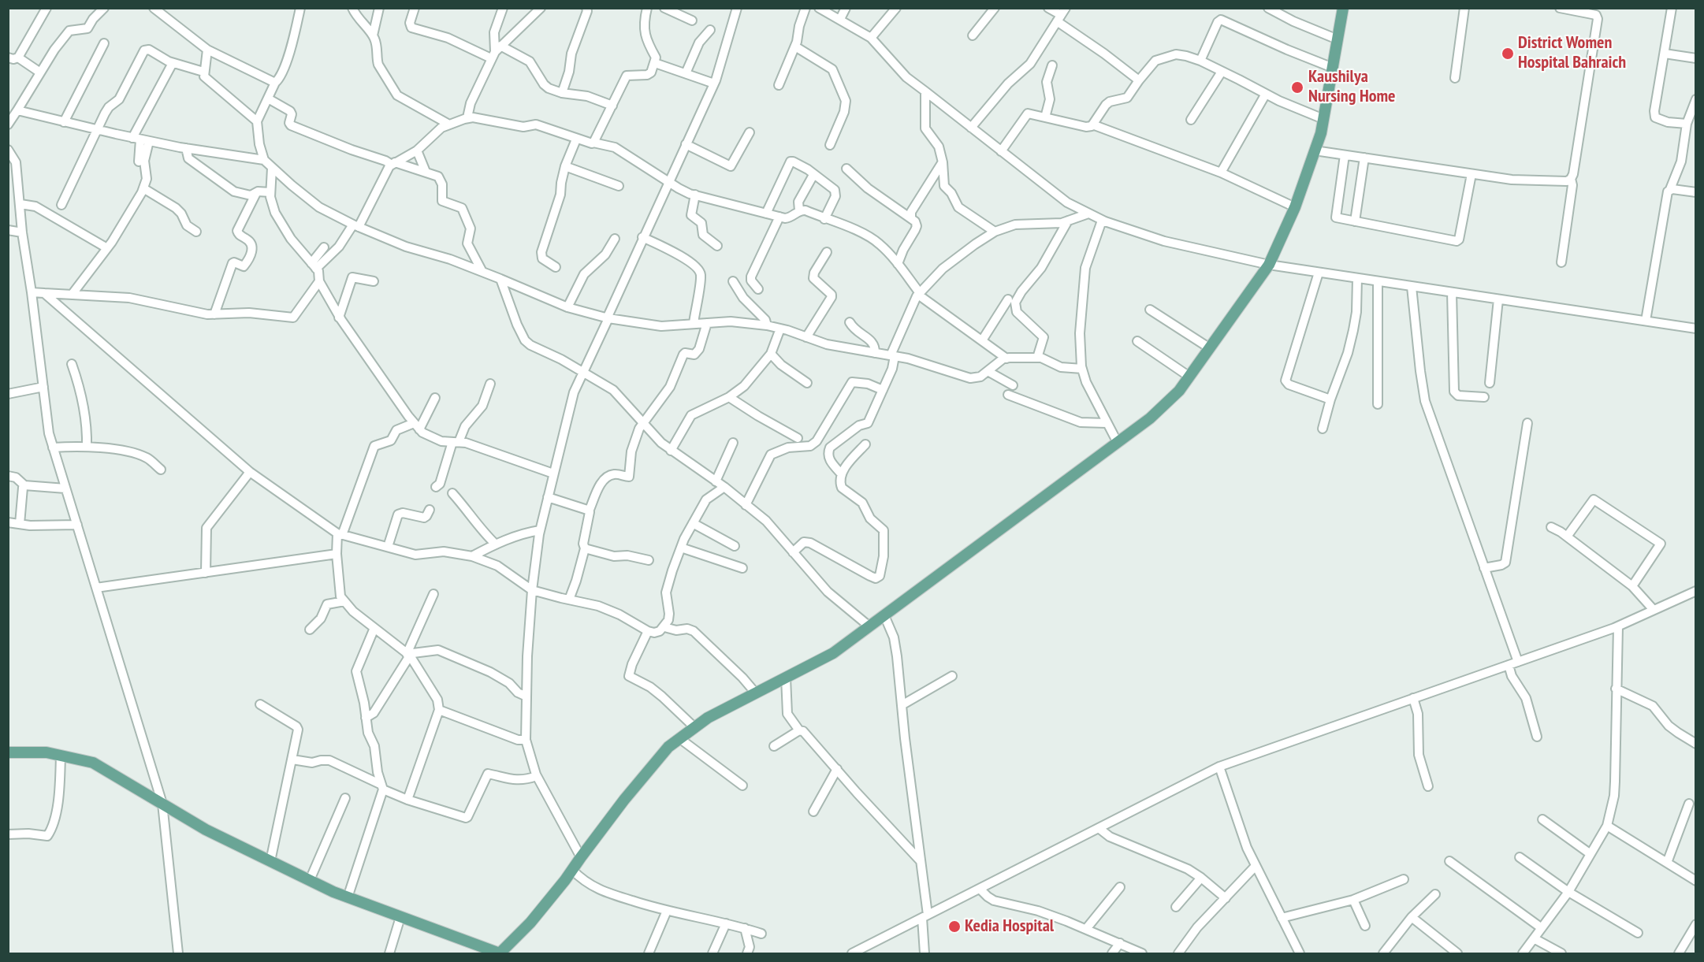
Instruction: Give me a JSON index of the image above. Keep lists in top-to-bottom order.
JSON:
{
  "places": ["District Women Hospital Bahraich", "Kaushilya Nursing Home", "Kedia Hospital"]
}
